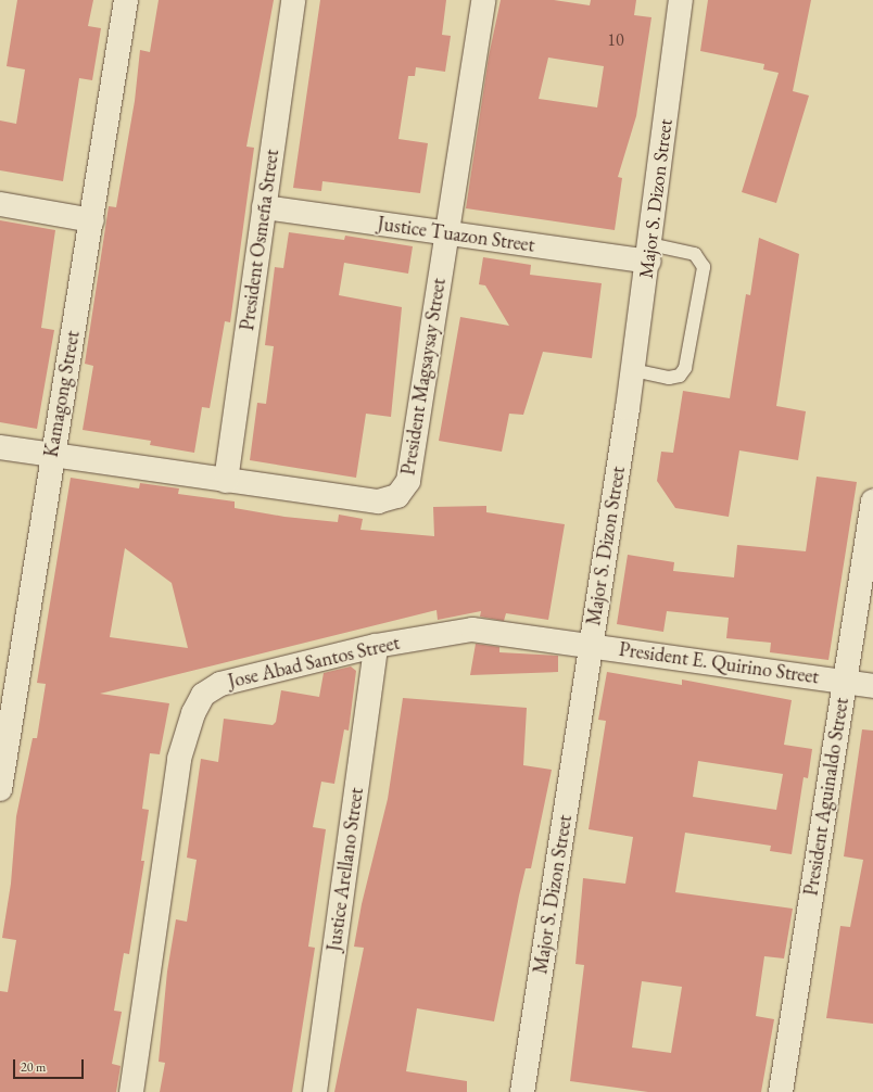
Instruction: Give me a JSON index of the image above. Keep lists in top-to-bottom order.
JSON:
{
  "streets": {
    "street": [
      "Major S. Dizon Street",
      "Justice Tuazon Street",
      "President Osmeña Street",
      "President Magsaysay Street",
      "Kamagong Street",
      "Jose Abad Santos Street",
      "President E. Quirino Street",
      "President Aguinaldo Street",
      "Justice Arellano Street"
    ]
  },
  "crossings": [
    ["Major S. Dizon Street", "Justice Tuazon Street"],
    ["Major S. Dizon Street", "Jose Abad Santos Street"],
    ["Major S. Dizon Street", "President E. Quirino Street"],
    ["Justice Tuazon Street", "President Osmeña Street"],
    ["Justice Tuazon Street", "President Magsaysay Street"],
    ["President Osmeña Street", "President Magsaysay Street"],
    ["President Magsaysay Street", "Kamagong Street"],
    ["Jose Abad Santos Street", "President E. Quirino Street"],
    ["Jose Abad Santos Street", "Justice Arellano Street"],
    ["President E. Quirino Street", "President Aguinaldo Street"]
  ],
  "house_numbers": ["10"],
  "scale_bar": "20 m"
}
